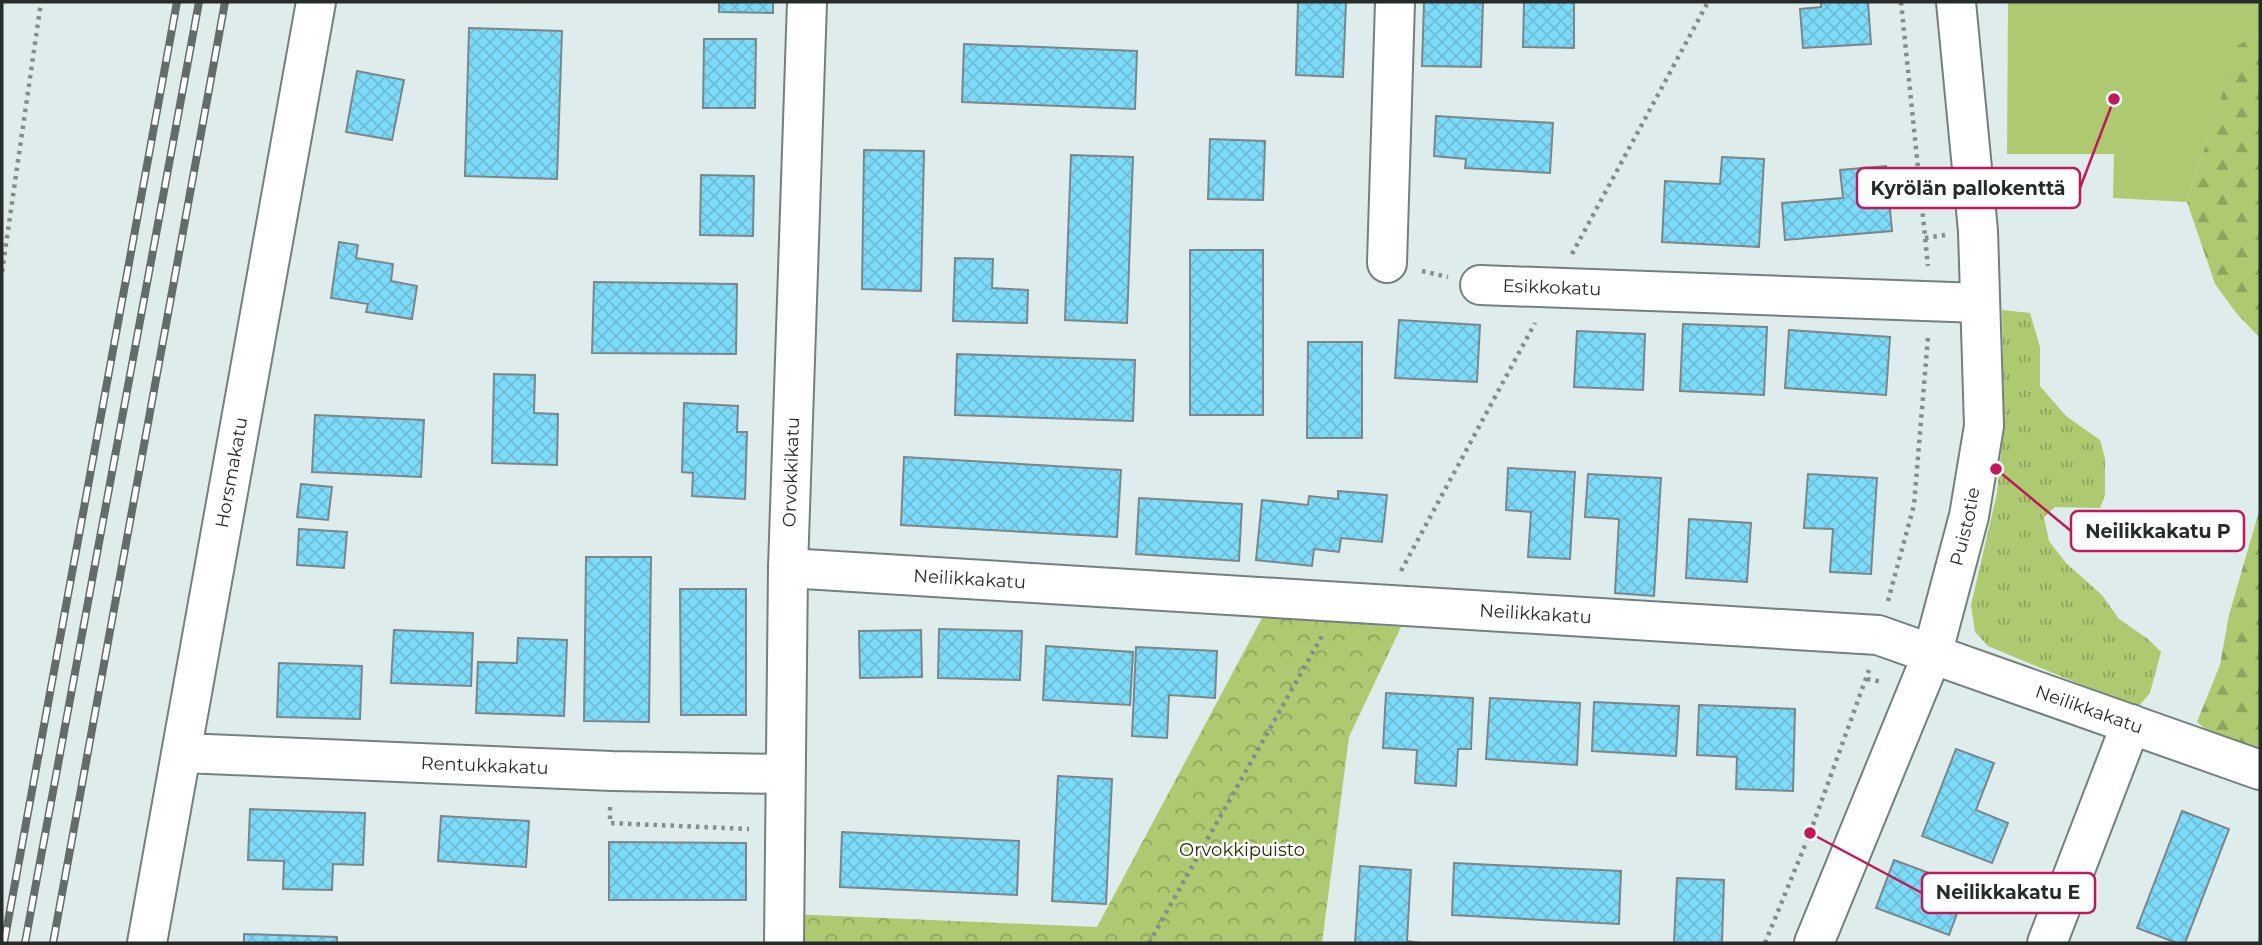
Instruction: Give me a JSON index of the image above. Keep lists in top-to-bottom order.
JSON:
{
  "streets": {
    "street": [
      "Esikkokatu",
      "Orvokkikatu",
      "Horsmakatu",
      "Puistotie",
      "Neilikkakatu",
      "Rentukkakatu"
    ]
  },
  "crossings": [
    ["Esikkokatu", "Puistotie"],
    ["Orvokkikatu", "Neilikkakatu"],
    ["Orvokkikatu", "Rentukkakatu"],
    ["Horsmakatu", "Rentukkakatu"],
    ["Puistotie", "Neilikkakatu"]
  ],
  "parks": ["Orvokkipuisto"],
  "places": ["Kyrölän pallokenttä", "Neilikkakatu P", "Neilikkakatu E"]
}
